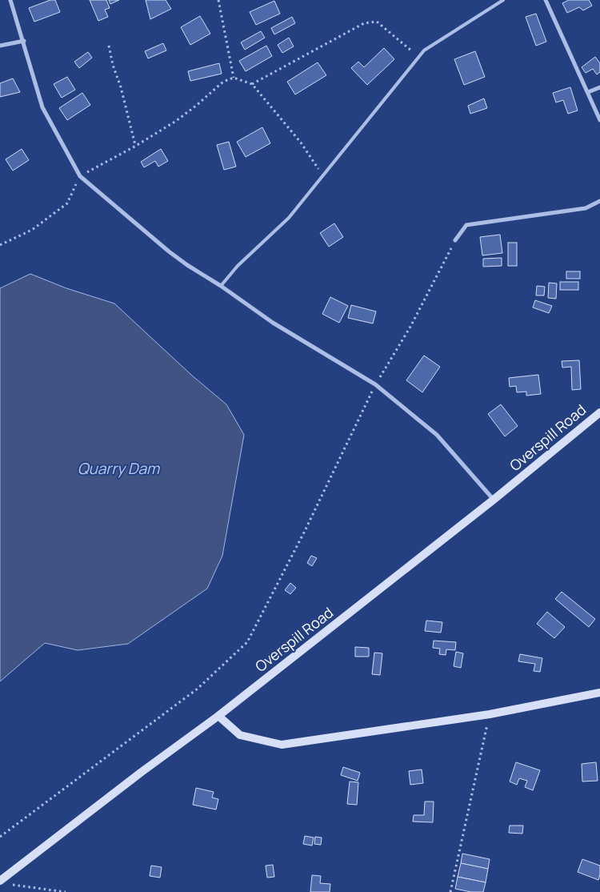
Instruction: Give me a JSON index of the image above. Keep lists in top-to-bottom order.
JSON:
{
  "streets": {
    "street": ["Overspill Road"]
  },
  "water": ["Quarry Dam"]
}
